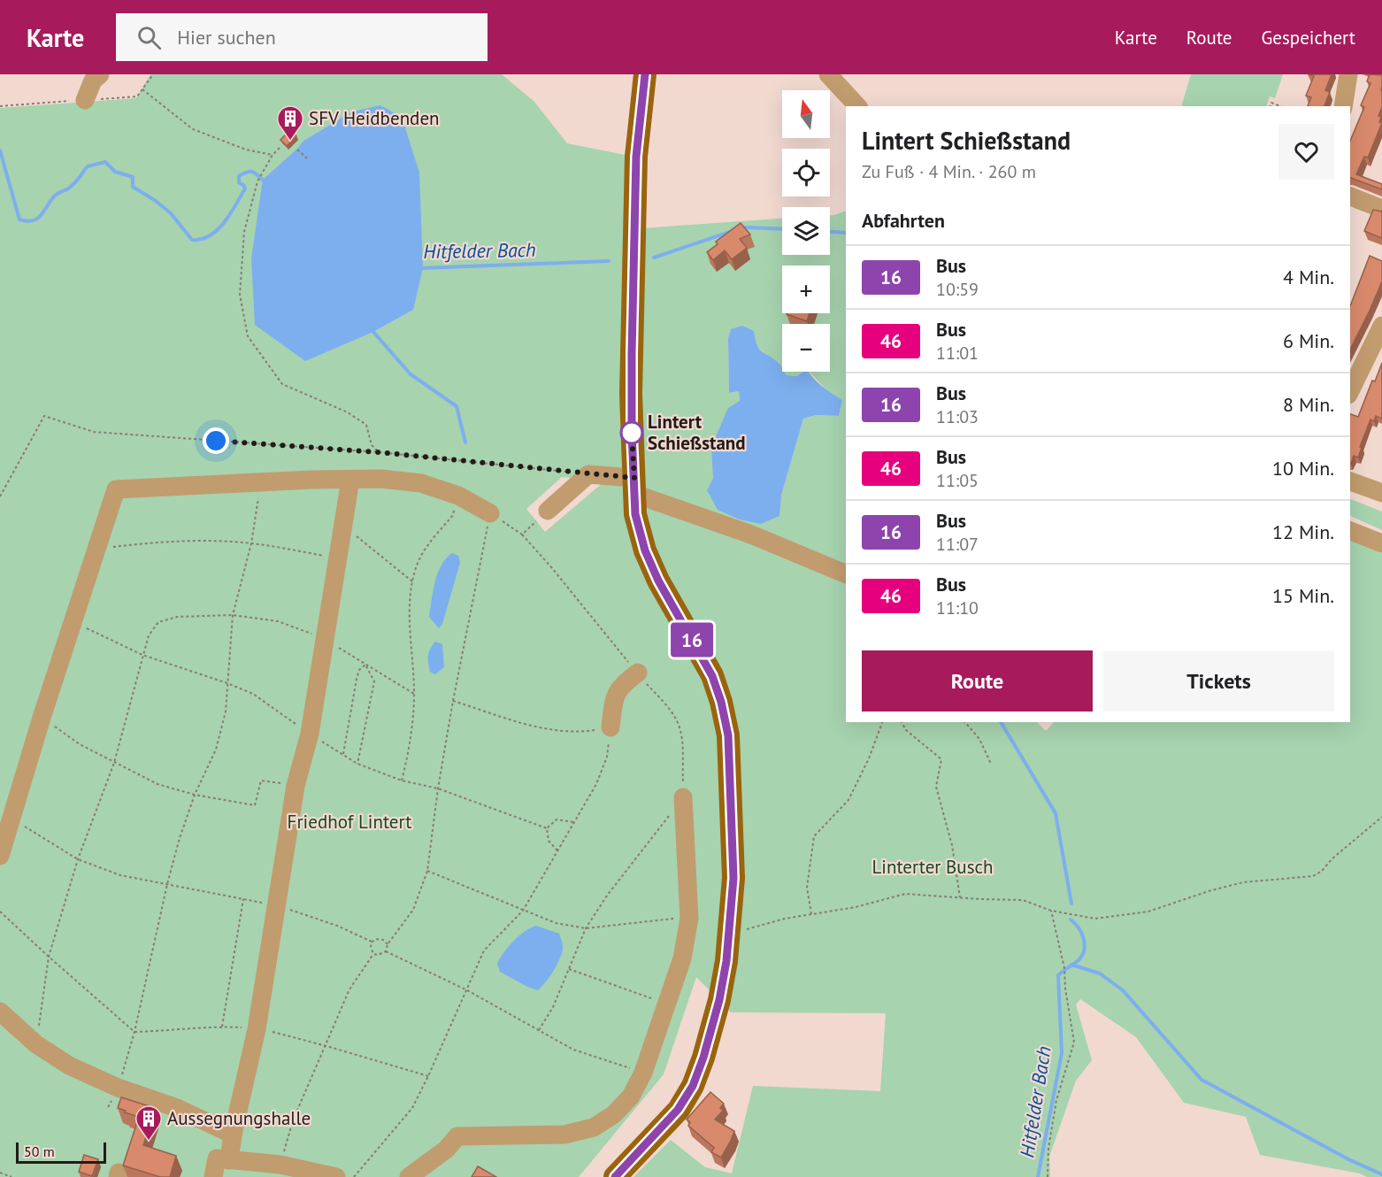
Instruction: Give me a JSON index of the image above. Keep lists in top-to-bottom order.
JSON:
{
  "water": ["Hitfelder Bach"],
  "parks": ["Friedhof Lintert", "Linterter Busch"],
  "places": {
    "building": ["SFV Heidbenden", "Aussegnungshalle"],
    "other": ["Lintert Schießstand"]
  },
  "lines": ["bus line 16"],
  "scale_bar": "50 m",
  "north": "top",
  "page": {
    "header": "Karte",
    "search": "Hier suchen",
    "nav": ["Karte", "Route", "Gespeichert"],
    "on_map": "16",
    "map_buttons": ["+", "−"],
    "heading": [
      ["Lintert Schießstand", "Zu Fuß · 4 Min. · 260 m"],
      "Abfahrten"
    ],
    "list": [
      {
        "mark": "16",
        "name": "Bus",
        "note": "10:59",
        "value": "4 Min."
      },
      {
        "mark": "46",
        "name": "Bus",
        "note": "11:01",
        "value": "6 Min."
      },
      {
        "mark": "16",
        "name": "Bus",
        "note": "11:03",
        "value": "8 Min."
      },
      {
        "mark": "46",
        "name": "Bus",
        "note": "11:05",
        "value": "10 Min."
      },
      {
        "mark": "16",
        "name": "Bus",
        "note": "11:07",
        "value": "12 Min."
      },
      {
        "mark": "46",
        "name": "Bus",
        "note": "11:10",
        "value": "15 Min."
      }
    ],
    "buttons": ["Route", "Tickets"],
    "scale": "50 m"
  }
}
